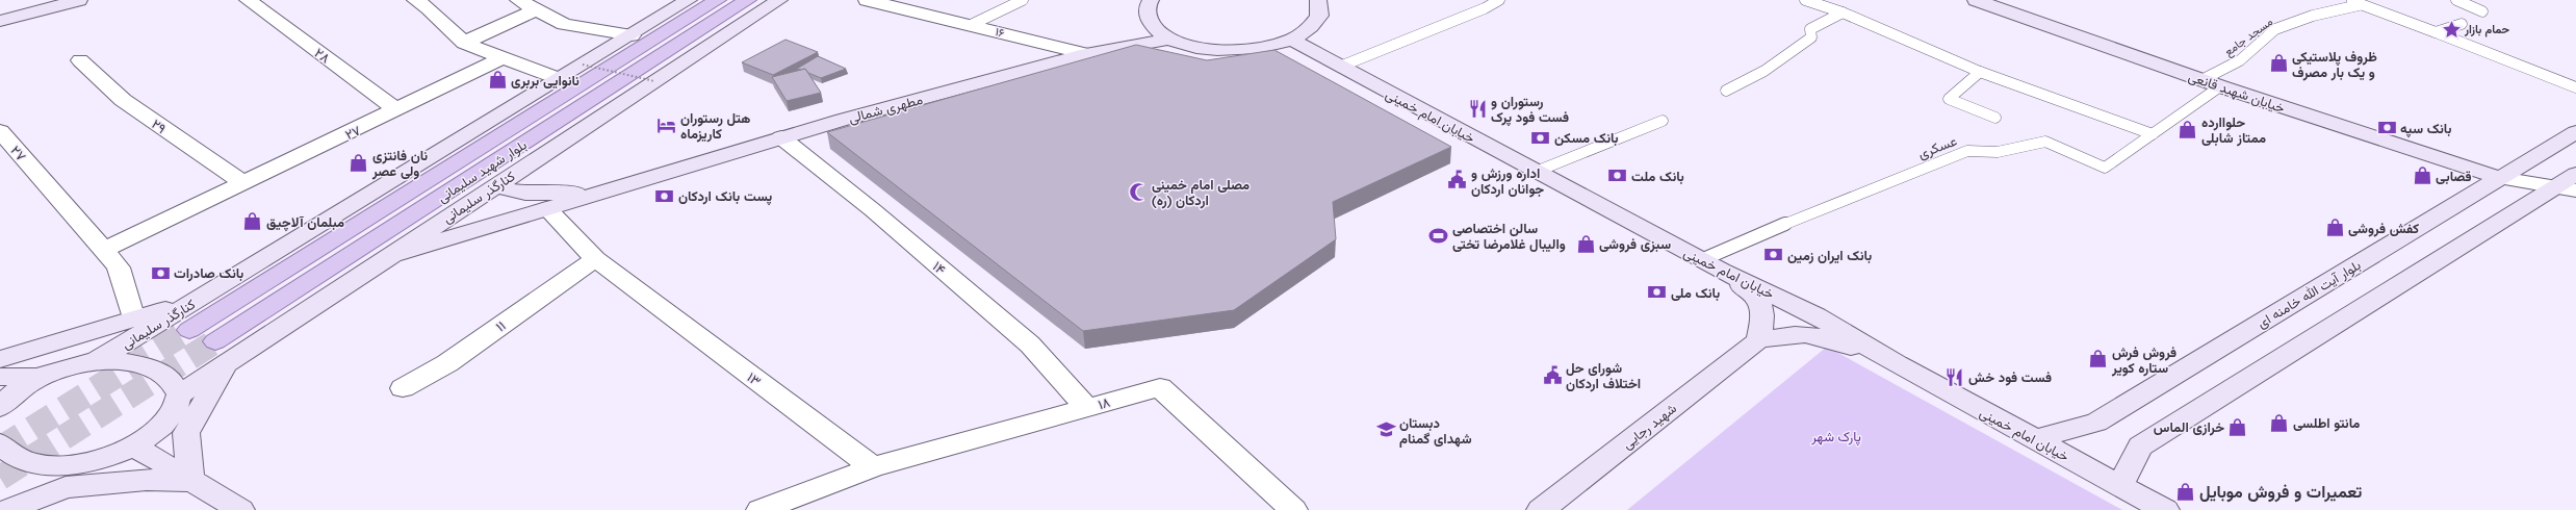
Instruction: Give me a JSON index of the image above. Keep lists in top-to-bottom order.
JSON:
{
  "streets": {
    "main road": [
      "خیابان شهید قانعی",
      "مطهری شمالی",
      "خیابان امام خمینی",
      "بلوار شهید سلیمانی",
      "کنارگذر سلیمانی",
      "بلوار آیت الله خامنه ای",
      "شهید رجایی"
    ],
    "street": [
      "۱۶",
      "۲۸",
      "۲۹",
      "۲۷",
      "۱۴",
      "۱۱",
      "۱۳",
      "۱۸"
    ],
    "lane": ["مسجد جامع", "عسکری"]
  },
  "crossings": [
    ["۱۶", "مطهری شمالی"],
    ["مسجد جامع", "خیابان شهید قانعی"],
    ["۲۸", "۲۷"],
    ["خیابان شهید قانعی", "عسکری"],
    ["خیابان شهید قانعی", "بلوار آیت الله خامنه ای"],
    ["مطهری شمالی", "۱۴"],
    ["خیابان امام خمینی", "عسکری"],
    ["خیابان امام خمینی", "بلوار آیت الله خامنه ای"],
    ["۲۹", "۲۷"],
    ["بلوار شهید سلیمانی", "کنارگذر سلیمانی"],
    ["۱۴", "۱۸"],
    ["۱۱", "۱۳"],
    ["۱۳", "۱۸"]
  ],
  "parks": ["پارک شهر"],
  "places": {
    "place": ["حمام بازار"],
    "shop": [
      "ظروف پلاستیکی و یک بار مصرف",
      "نانوایی بربری",
      "حلواارده ممتاز شابلی",
      "نان فانتزی ولی عصر",
      "قصابی",
      "مبلمان آلاچیق",
      "کفش فروشی",
      "سبزی فروشی",
      "فروش فرش ستاره کویر",
      "مانتو اطلسی",
      "خرازی الماس",
      "تعمیرات و فروش موبایل"
    ],
    "restaurant": ["رستوران و فست فود پرک", "فست فود خش"],
    "hotel": ["هتل رستوران کاریزماه"],
    "bank": [
      "بانک سپه",
      "بانک مسکن",
      "بانک ملت",
      "پست بانک اردکان",
      "بانک ایران زمین",
      "بانک صادرات",
      "بانک ملی"
    ],
    "public building": ["اداره ورزش و جوانان اردکان", "شورای حل اختلاف اردکان"],
    "mosque": ["مصلی امام خمینی (ره) اردکان"],
    "sports": ["سالن اختصاصی والیبال غلامرضا تختی"],
    "school or university": ["دبستان شهدای گمنام"]
  }
}
